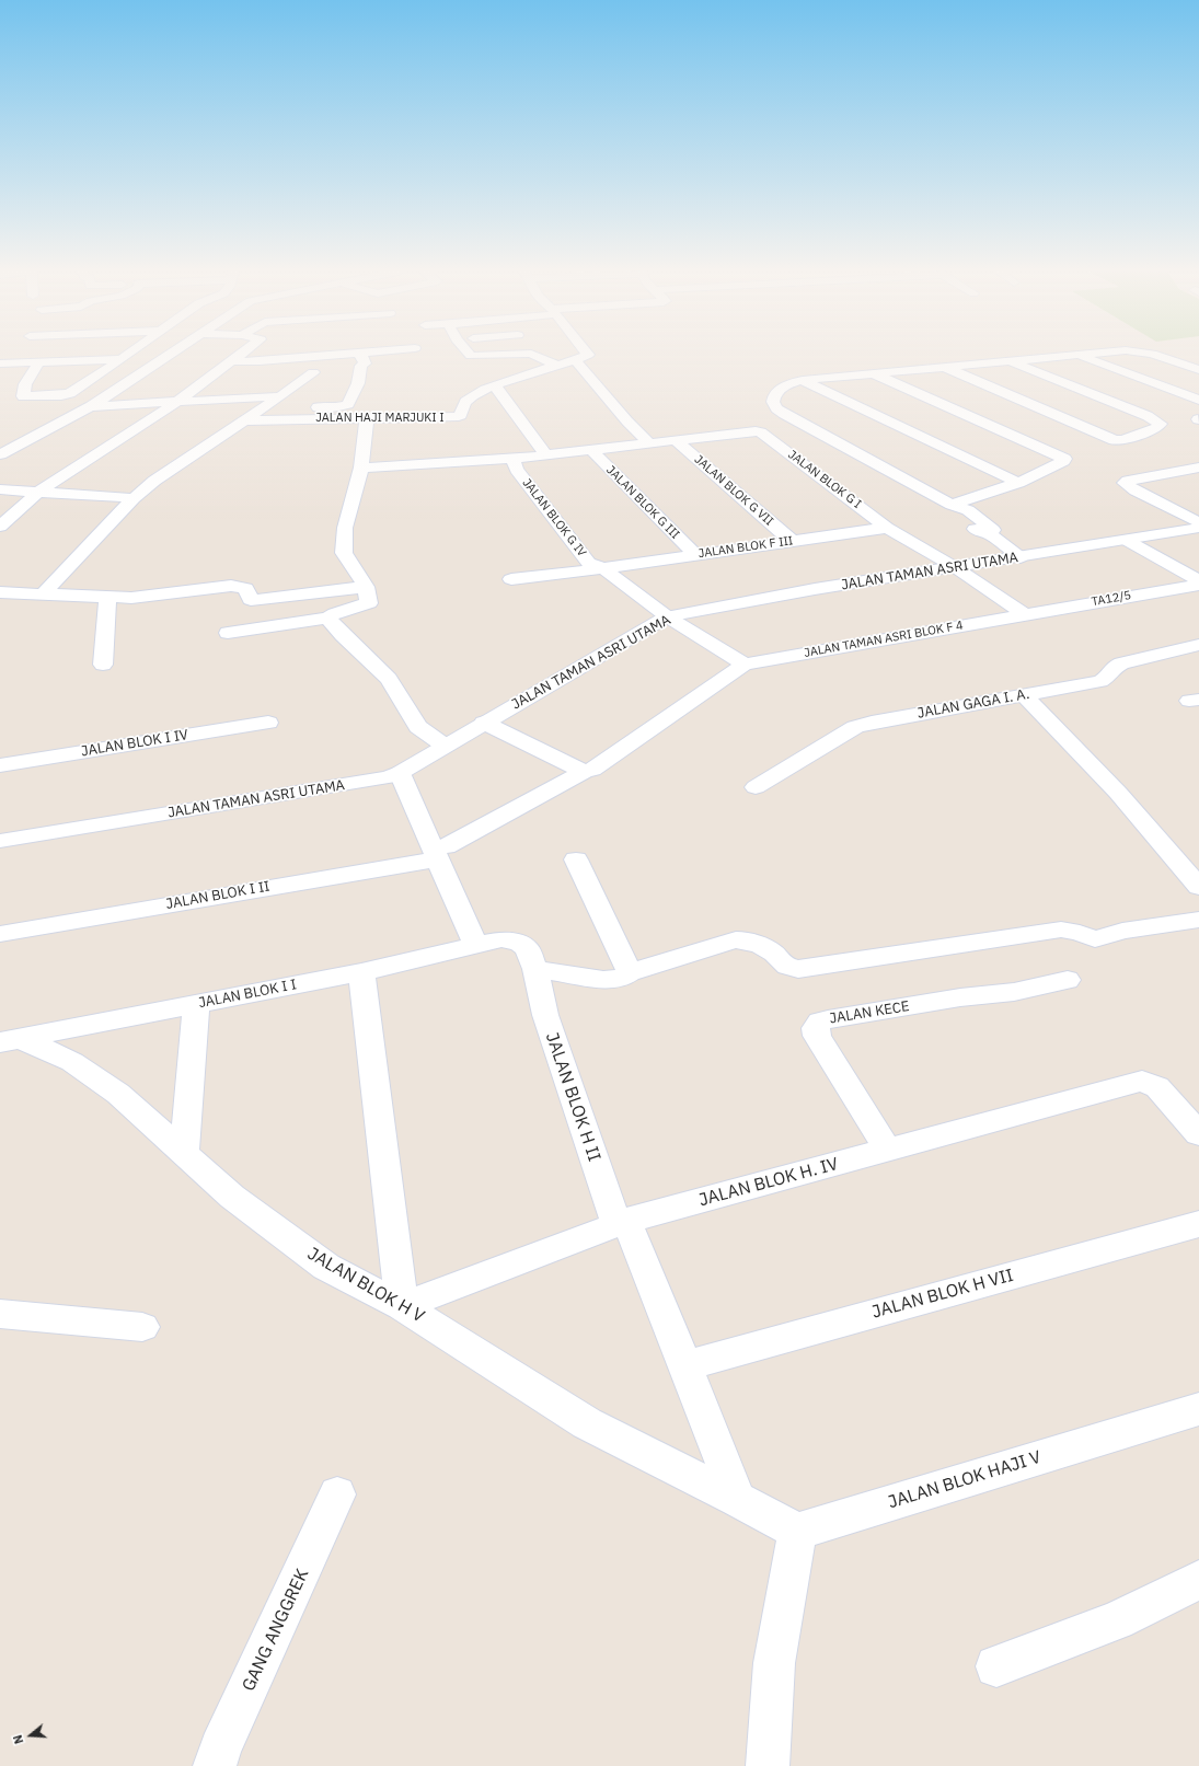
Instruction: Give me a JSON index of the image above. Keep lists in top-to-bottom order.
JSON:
{
  "streets": {
    "street": [
      "JALAN HAJI MARJUKI I",
      "JALAN BLOK G I",
      "JALAN BLOK G VII",
      "JALAN BLOK G III",
      "JALAN BLOK G IV",
      "JALAN BLOK F III",
      "JALAN TAMAN ASRI UTAMA",
      "TA12/5",
      "JALAN TAMAN ASRI BLOK F 4",
      "JALAN GAGA I. A.",
      "JALAN BLOK I IV",
      "JALAN BLOK I II",
      "JALAN BLOK I I",
      "JALAN KECE",
      "JALAN BLOK H II",
      "JALAN BLOK H. IV",
      "JALAN BLOK H V",
      "JALAN BLOK H VII",
      "JALAN BLOK HAJI V",
      "GANG ANGGREK"
    ]
  },
  "crossings": [
    ["JALAN BLOK G I", "JALAN BLOK G VII"],
    ["JALAN BLOK G I", "JALAN BLOK F III"],
    ["JALAN BLOK G I", "JALAN TAMAN ASRI UTAMA"],
    ["JALAN BLOK G I", "TA12/5"],
    ["JALAN BLOK G I", "JALAN TAMAN ASRI BLOK F 4"],
    ["JALAN BLOK G VII", "JALAN BLOK F III"],
    ["JALAN BLOK G III", "JALAN BLOK F III"],
    ["JALAN BLOK G IV", "JALAN BLOK F III"],
    ["JALAN BLOK G IV", "JALAN TAMAN ASRI UTAMA"],
    ["JALAN BLOK G IV", "JALAN TAMAN ASRI BLOK F 4"],
    ["JALAN BLOK G IV", "JALAN BLOK I II"],
    ["TA12/5", "JALAN TAMAN ASRI BLOK F 4"],
    ["JALAN TAMAN ASRI BLOK F 4", "JALAN BLOK I II"],
    ["JALAN BLOK I I", "JALAN BLOK H II"],
    ["JALAN BLOK I I", "JALAN BLOK H V"],
    ["JALAN KECE", "JALAN BLOK H. IV"],
    ["JALAN BLOK H II", "JALAN BLOK H. IV"],
    ["JALAN BLOK H II", "JALAN BLOK H V"],
    ["JALAN BLOK H II", "JALAN BLOK H VII"],
    ["JALAN BLOK H. IV", "JALAN BLOK H V"]
  ],
  "north": "left"
}
